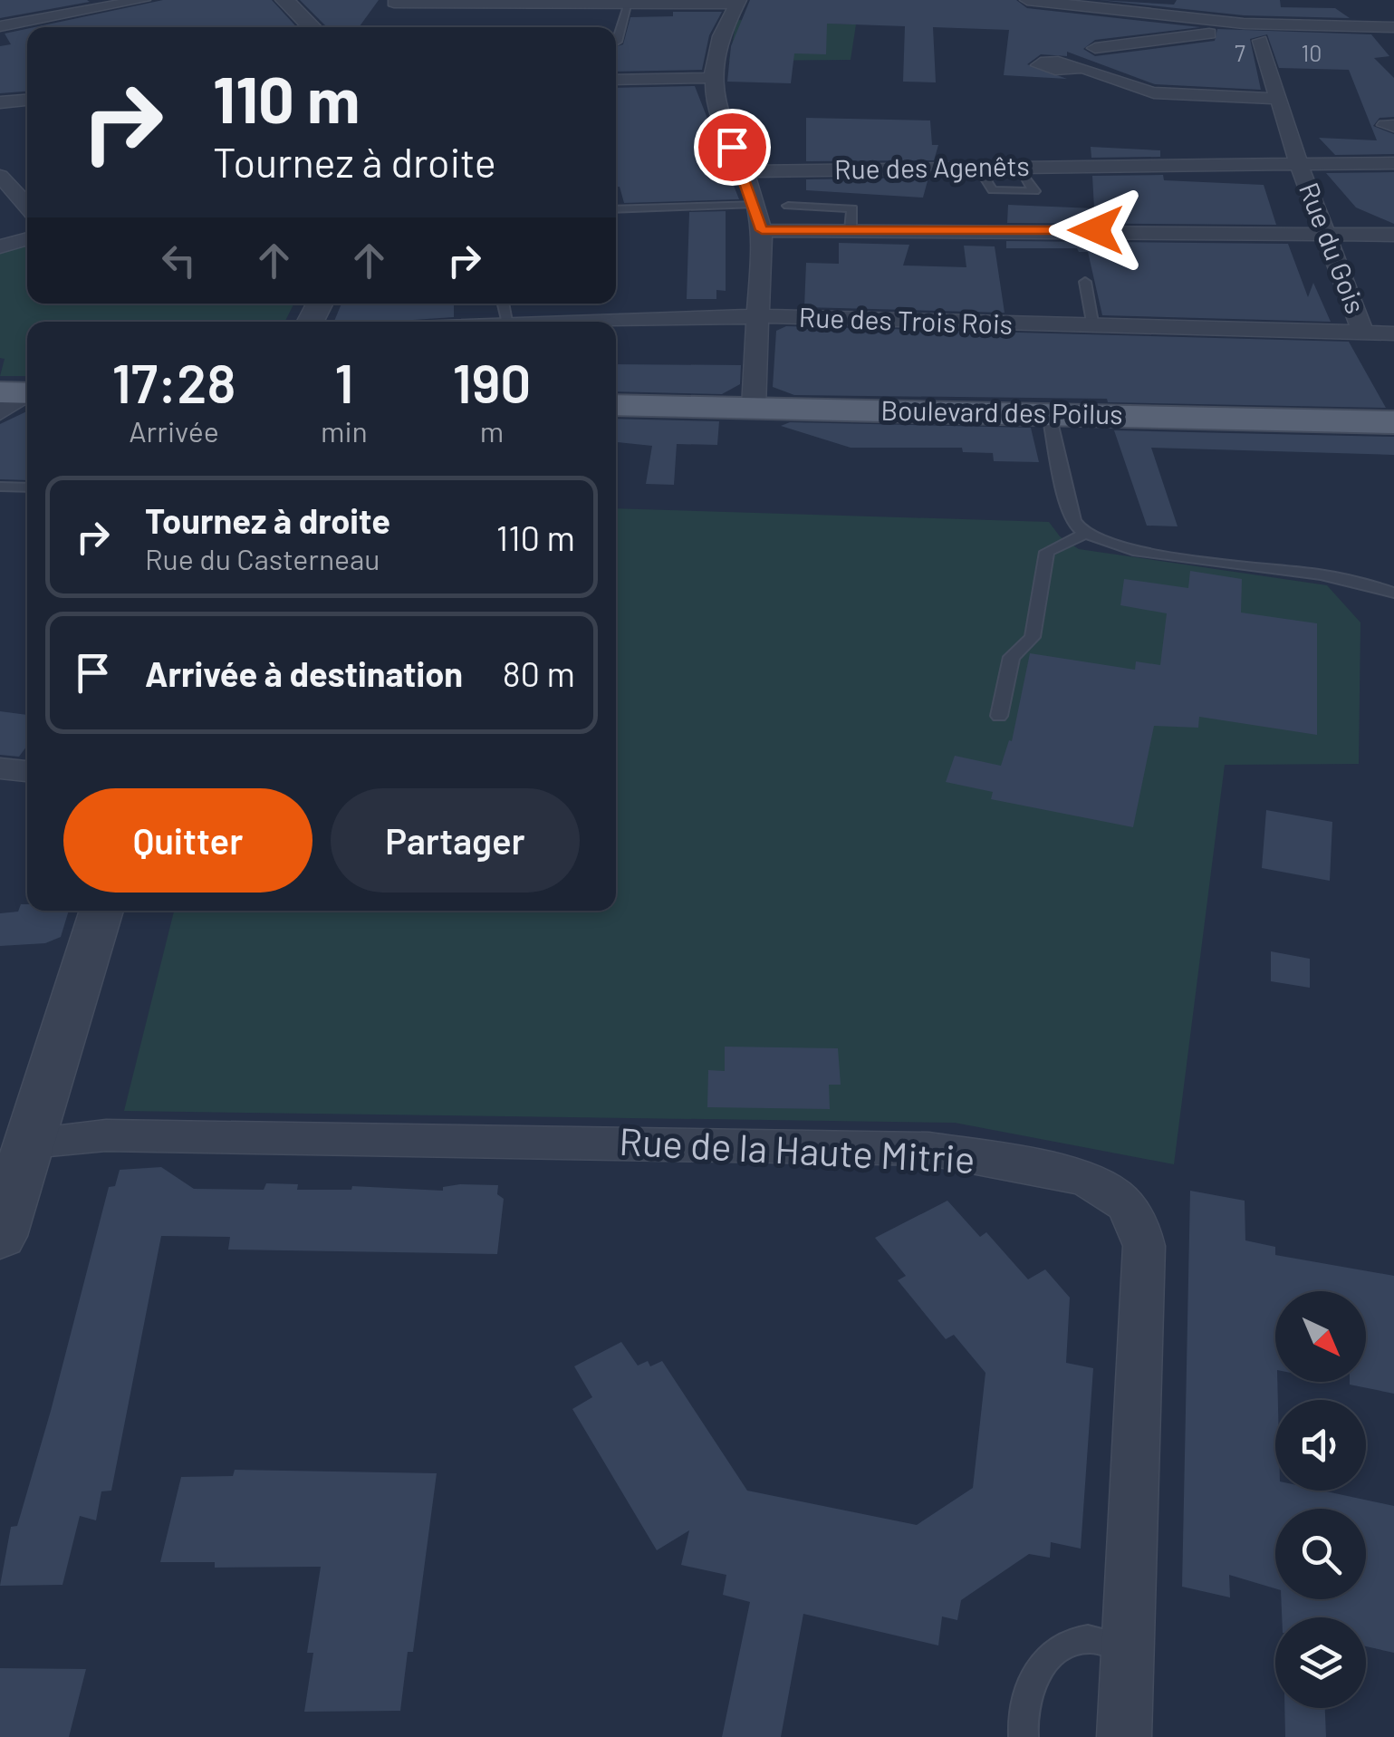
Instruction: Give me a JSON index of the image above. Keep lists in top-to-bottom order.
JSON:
{
  "streets": {
    "main road": ["Boulevard des Poilus"],
    "street": [
      "Rue des Agenêts",
      "Rue du Gois",
      "Rue des Trois Rois",
      "Rue de la Haute Mitrie"
    ]
  },
  "crossings": [
    ["Rue des Agenêts", "Rue du Gois"],
    ["Rue du Gois", "Rue des Trois Rois"]
  ],
  "house_numbers": ["7", "10"],
  "north": "bottom right",
  "page": {
    "turn": ["110 m", "Tournez à droite"],
    "eta": [
      "17:28",
      "Arrivée",
      "1",
      "min",
      "190",
      "m"
    ],
    "list": [
      {
        "name": "Tournez à droite",
        "note": "Rue du Casterneau",
        "value": "110 m"
      },
      {
        "name": "Arrivée à destination",
        "value": "80 m"
      }
    ],
    "buttons": ["Quitter", "Partager"]
  }
}
